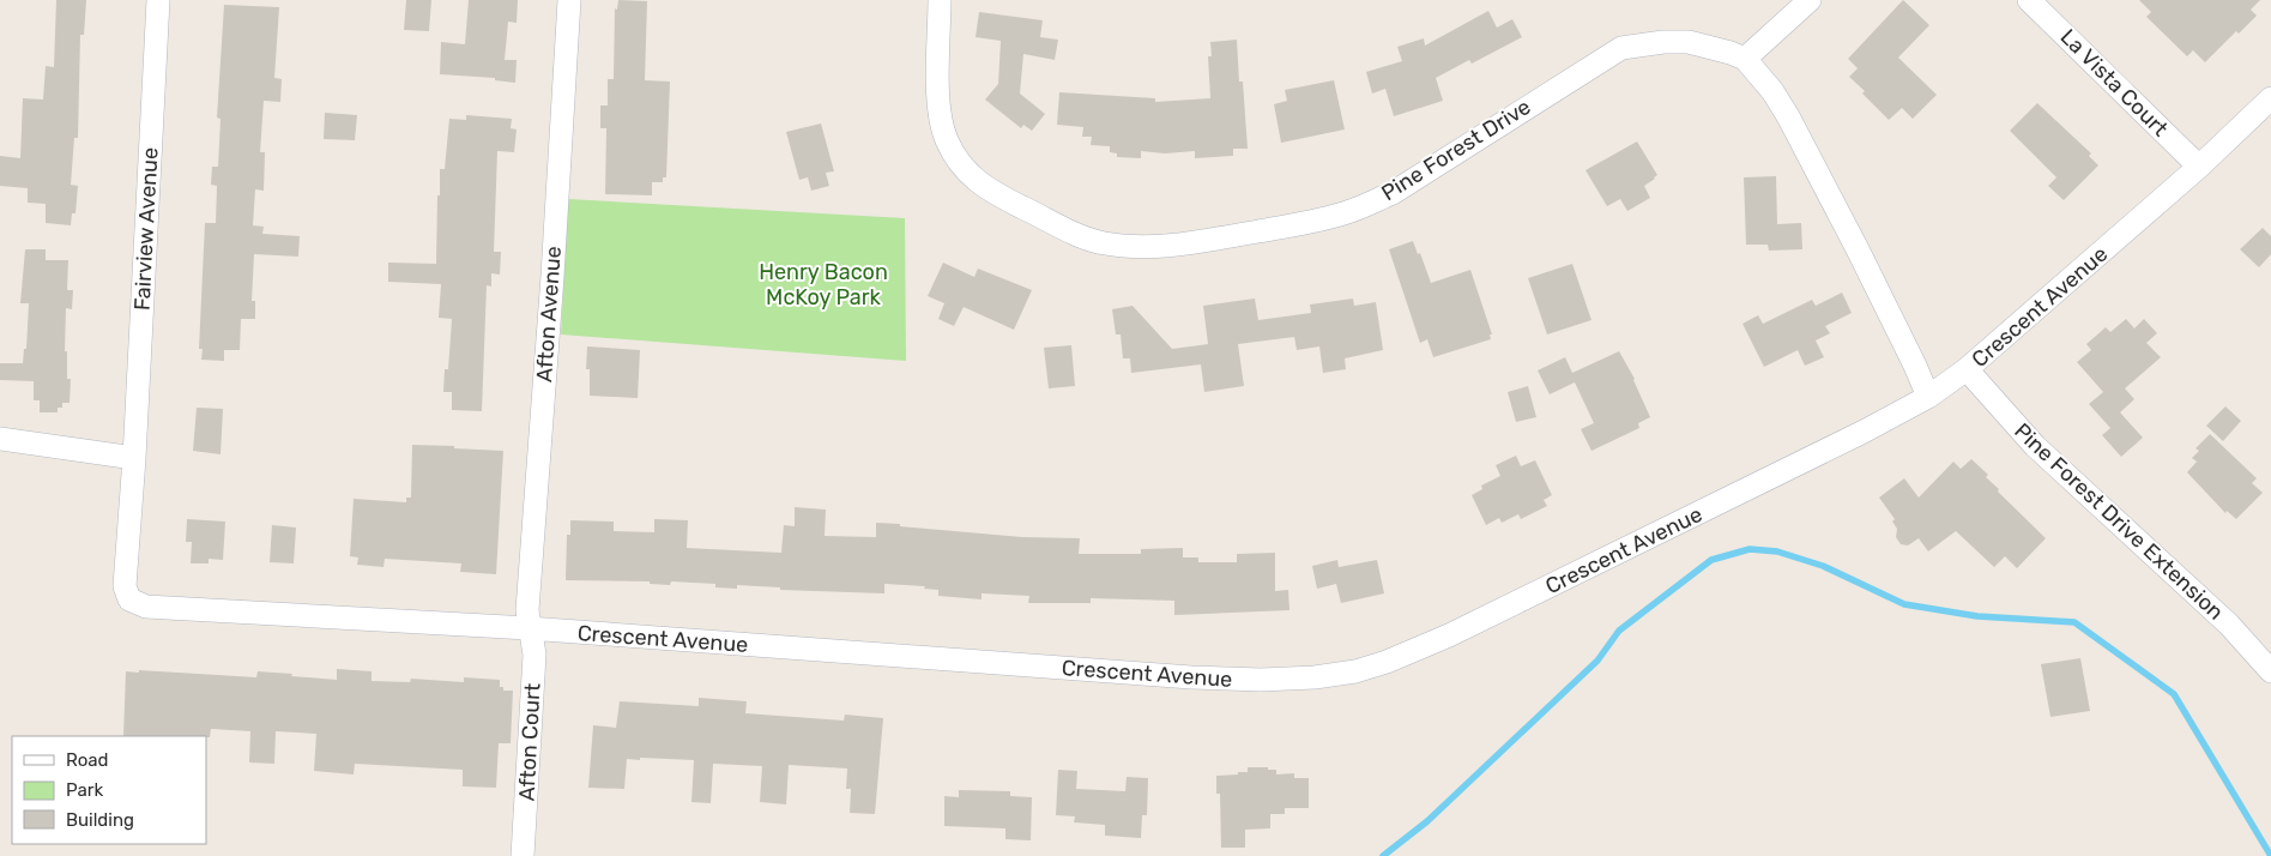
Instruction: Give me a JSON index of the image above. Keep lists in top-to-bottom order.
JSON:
{
  "streets": {
    "street": [
      "La Vista Court",
      "Pine Forest Drive",
      "Fairview Avenue",
      "Crescent Avenue",
      "Afton Avenue",
      "Pine Forest Drive Extension",
      "Afton Court"
    ]
  },
  "crossings": [
    ["La Vista Court", "Crescent Avenue"],
    ["Fairview Avenue", "Crescent Avenue"],
    ["Crescent Avenue", "Afton Avenue"],
    ["Crescent Avenue", "Pine Forest Drive Extension"],
    ["Crescent Avenue", "Afton Court"],
    ["Afton Avenue", "Afton Court"]
  ],
  "parks": ["Henry Bacon McKoy Park"],
  "legend": ["Road", "Park", "Building"]
}
